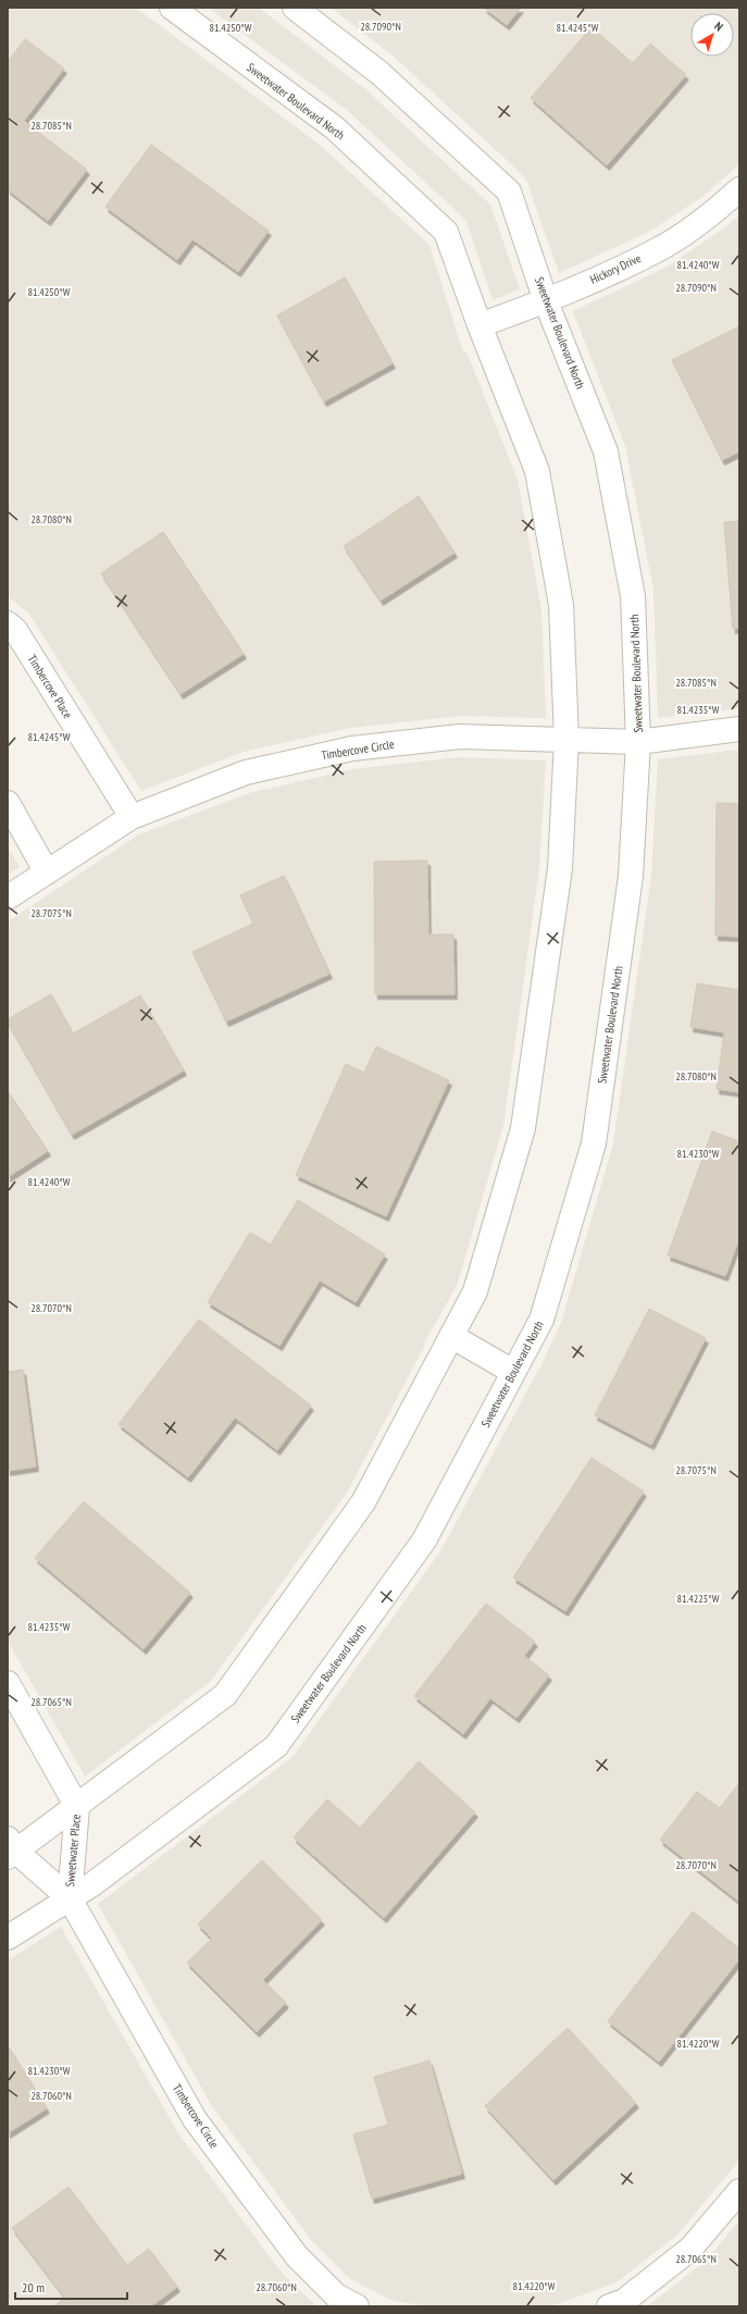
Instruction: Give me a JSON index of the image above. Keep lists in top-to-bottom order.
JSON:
{
  "streets": {
    "street": [
      "Sweetwater Boulevard North",
      "Hickory Drive",
      "Timbercove Place",
      "Timbercove Circle",
      "Sweetwater Place"
    ]
  },
  "crossings": [
    ["Sweetwater Boulevard North", "Hickory Drive"],
    ["Sweetwater Boulevard North", "Timbercove Circle"],
    ["Sweetwater Boulevard North", "Sweetwater Place"],
    ["Timbercove Place", "Timbercove Circle"],
    ["Timbercove Circle", "Sweetwater Place"]
  ],
  "scale_bar": "20 m",
  "north": "top right",
  "coordinates": [
    "28.7090°N",
    "81.4250°W",
    "81.4245°W",
    "28.7085°N",
    "81.4240°W",
    "28.7080°N",
    "81.4235°W",
    "28.7075°N",
    "81.4230°W",
    "28.7070°N",
    "81.4225°W",
    "28.7065°N",
    "81.4220°W",
    "28.7060°N"
  ]
}
